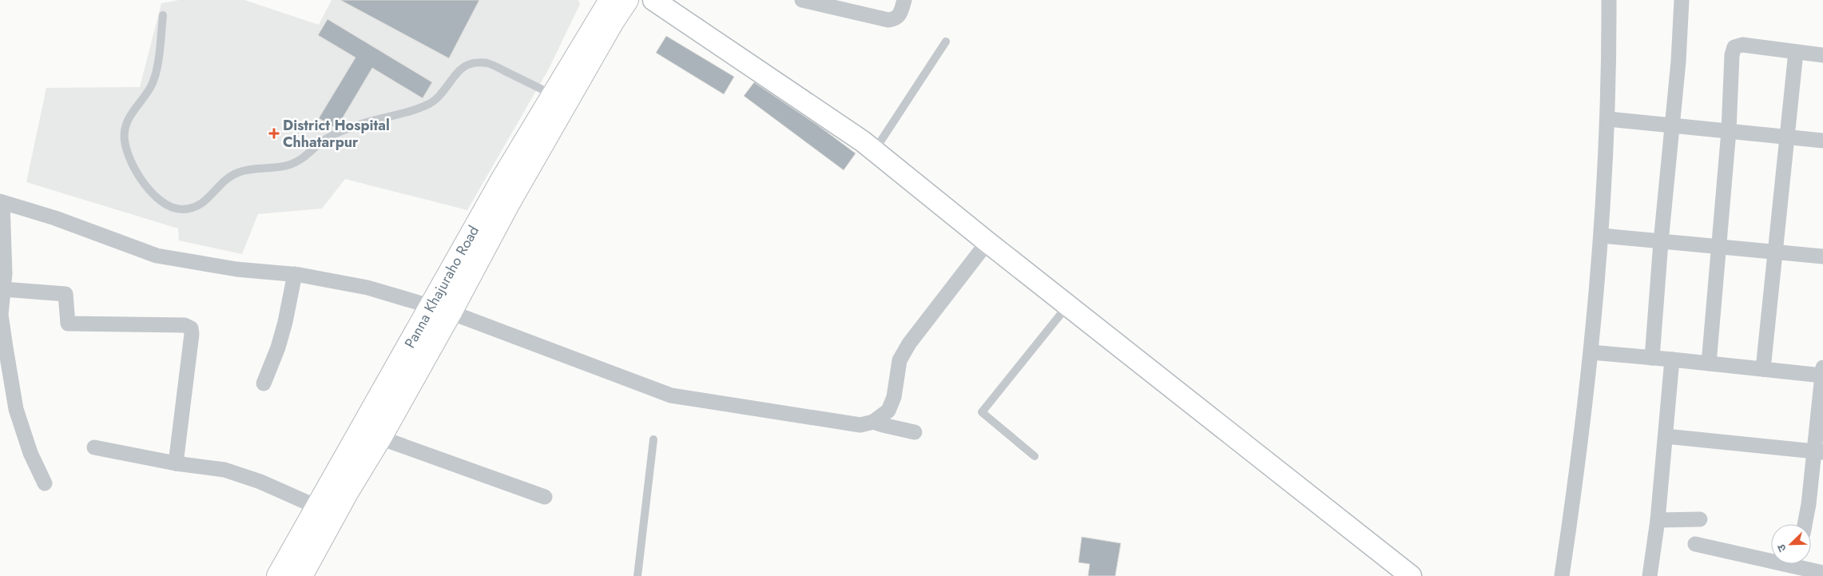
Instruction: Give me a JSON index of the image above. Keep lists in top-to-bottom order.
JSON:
{
  "streets": {
    "main road": ["Panna Khajuraho Road"]
  },
  "places": {
    "health": ["District Hospital Chhatarpur"]
  },
  "north": "bottom left"
}
